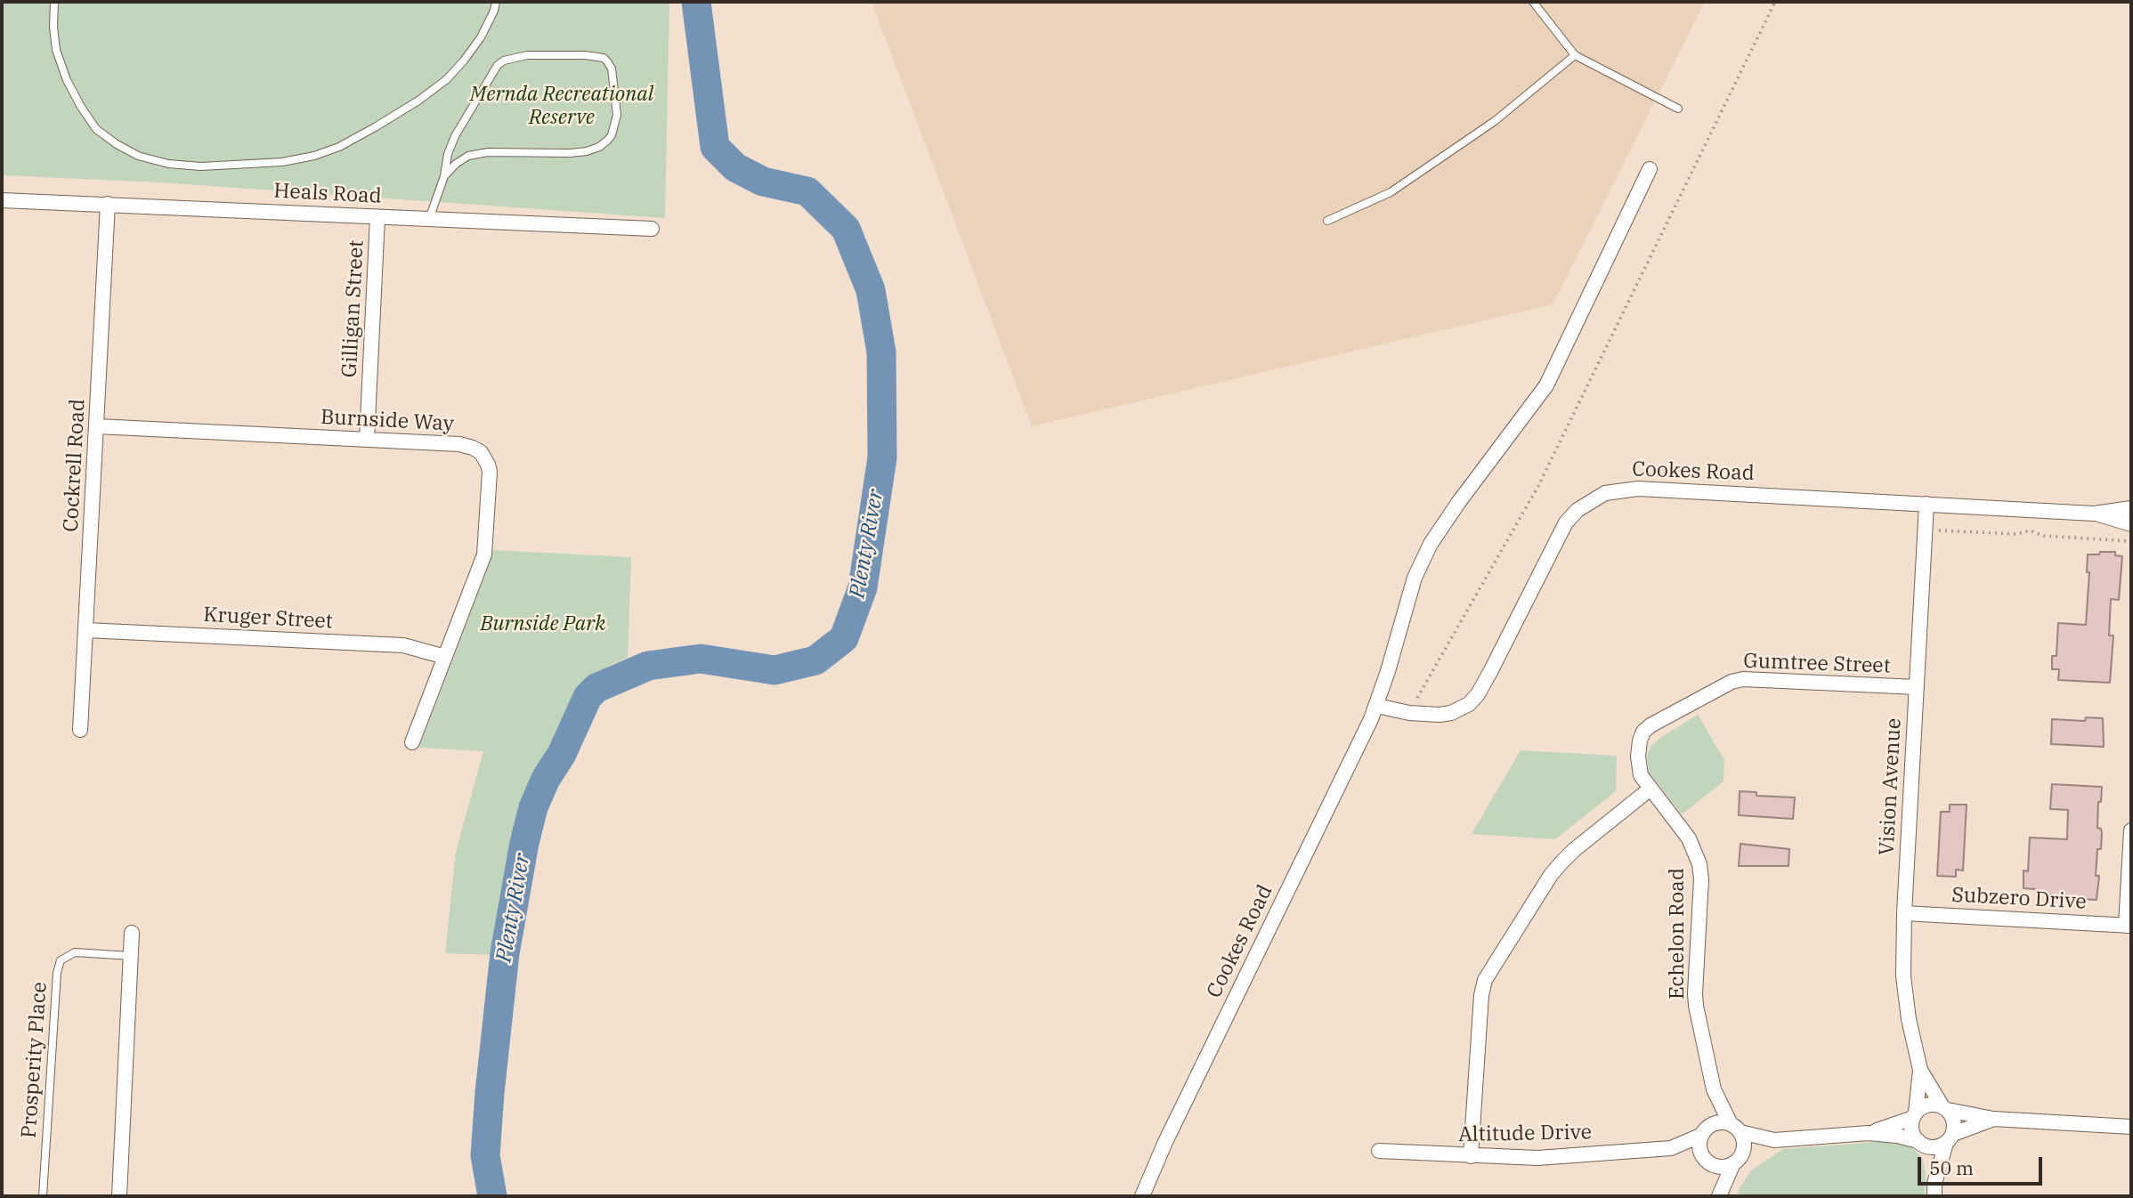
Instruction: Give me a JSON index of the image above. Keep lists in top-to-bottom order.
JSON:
{
  "streets": {
    "street": [
      "Heals Road",
      "Gilligan Street",
      "Burnside Way",
      "Cockrell Road",
      "Cookes Road",
      "Kruger Street",
      "Gumtree Street",
      "Vision Avenue",
      "Subzero Drive",
      "Echelon Road",
      "Altitude Drive"
    ],
    "lane": ["Prosperity Place"]
  },
  "crossings": [
    ["Heals Road", "Gilligan Street"],
    ["Heals Road", "Cockrell Road"],
    ["Gilligan Street", "Burnside Way"],
    ["Burnside Way", "Cockrell Road"],
    ["Burnside Way", "Kruger Street"],
    ["Cockrell Road", "Kruger Street"],
    ["Cookes Road", "Vision Avenue"],
    ["Gumtree Street", "Vision Avenue"],
    ["Gumtree Street", "Echelon Road"],
    ["Vision Avenue", "Subzero Drive"],
    ["Echelon Road", "Altitude Drive"]
  ],
  "water": ["Plenty River"],
  "parks": ["Mernda Recreational Reserve", "Burnside Park"],
  "scale_bar": "50 m"
}
